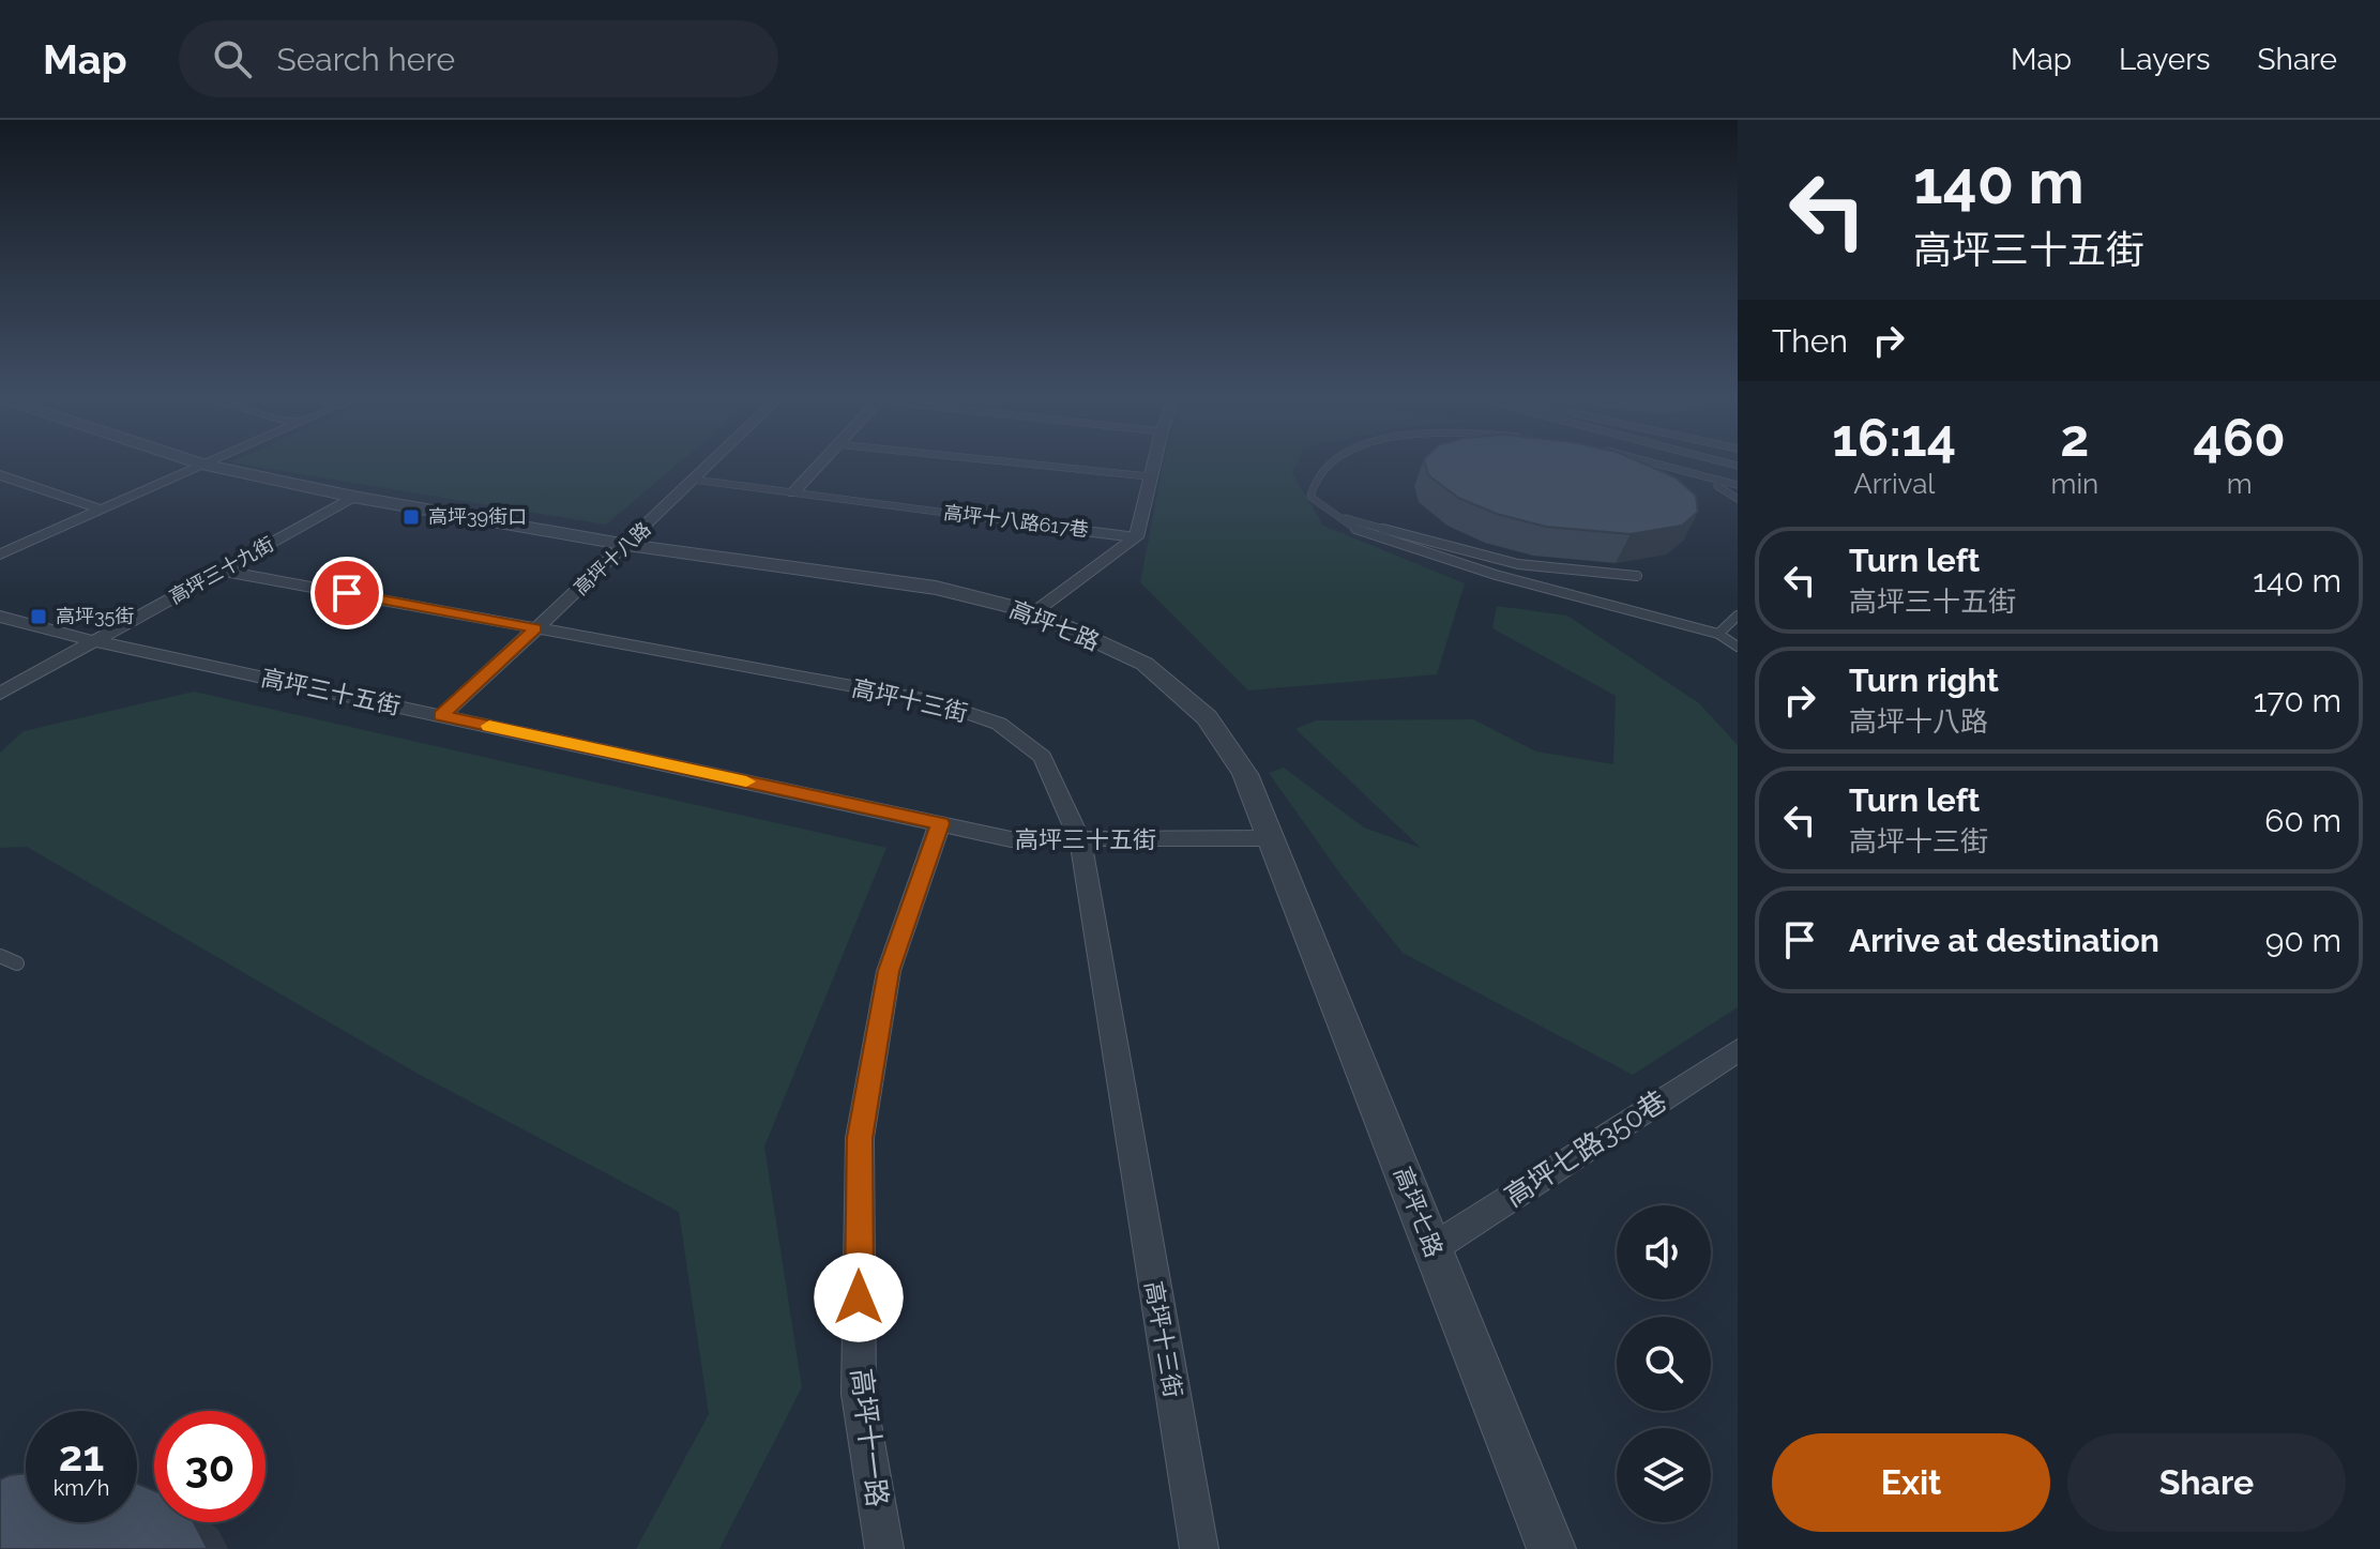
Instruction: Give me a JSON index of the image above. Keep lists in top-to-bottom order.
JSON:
{
  "streets": {
    "street": [
      "高坪十八路",
      "高坪三十九街",
      "高坪七路",
      "高坪三十五街",
      "高坪十三街",
      "高坪七路350巷",
      "高坪十一路"
    ],
    "lane": ["高坪十八路617巷"]
  },
  "crossings": [
    ["高坪十八路617巷", "高坪十八路"],
    ["高坪十八路", "高坪七路"],
    ["高坪十八路", "高坪三十五街"],
    ["高坪十八路", "高坪十三街"],
    ["高坪三十九街", "高坪七路"],
    ["高坪三十九街", "高坪三十五街"],
    ["高坪三十九街", "高坪十三街"],
    ["高坪七路", "高坪三十五街"],
    ["高坪七路", "高坪七路350巷"],
    ["高坪三十五街", "高坪十三街"],
    ["高坪三十五街", "高坪十一路"]
  ],
  "places": {
    "transit": ["高坪39街口", "高坪35街"]
  },
  "page": {
    "header": "Map",
    "search": "Search here",
    "nav": ["Map", "Layers", "Share"],
    "turn": ["140 m", "高坪三十五街"],
    "then": "Then",
    "eta": [
      "16:14",
      "Arrival",
      "2",
      "min",
      "460",
      "m"
    ],
    "list": [
      {
        "name": "Turn left",
        "note": "高坪三十五街",
        "value": "140 m"
      },
      {
        "name": "Turn right",
        "note": "高坪十八路",
        "value": "170 m"
      },
      {
        "name": "Turn left",
        "note": "高坪十三街",
        "value": "60 m"
      },
      {
        "name": "Arrive at destination",
        "value": "90 m"
      }
    ],
    "speed": "21 km/h",
    "limit": "30",
    "buttons": ["Exit", "Share"]
  }
}
